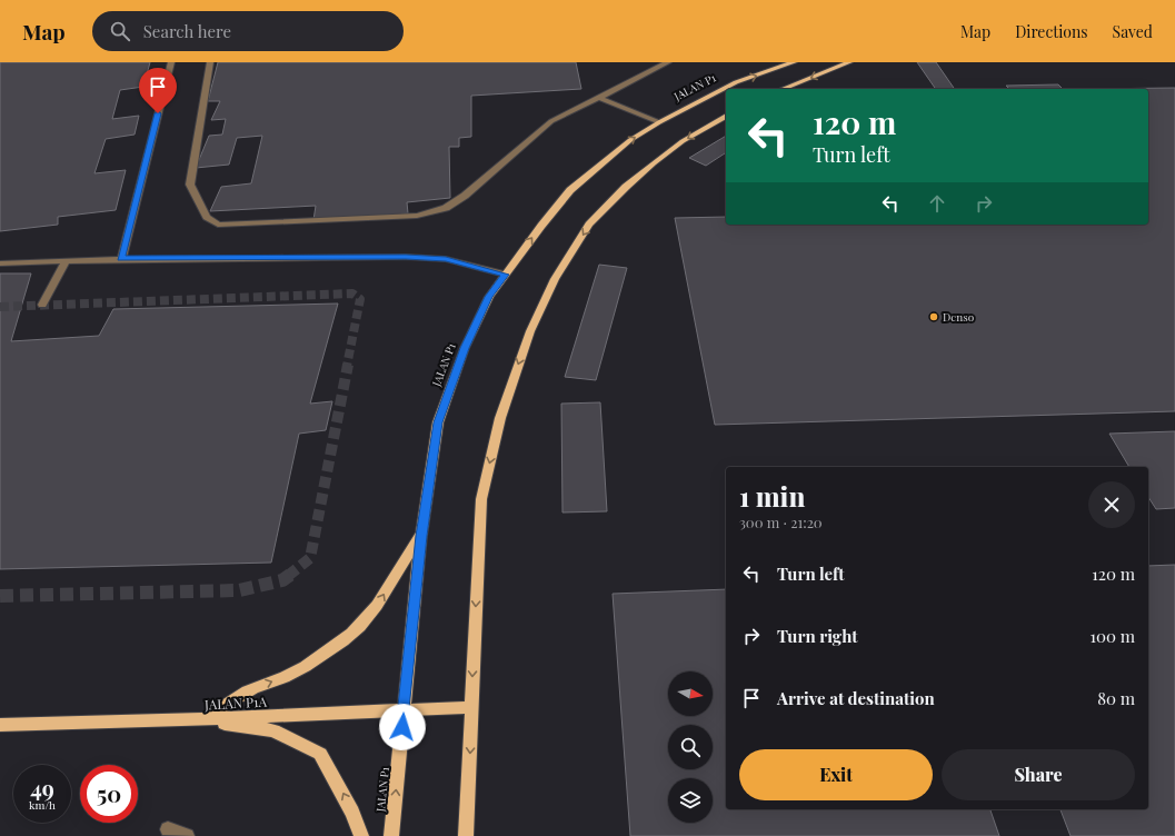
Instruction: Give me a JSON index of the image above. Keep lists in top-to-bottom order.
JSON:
{
  "streets": {
    "main road": ["JALAN P1", "JALAN P1A"]
  },
  "crossings": [
    ["JALAN P1", "JALAN P1A"]
  ],
  "one_way": ["JALAN P1"],
  "places": ["Denso"],
  "north": "right",
  "page": {
    "header": "Map",
    "search": "Search here",
    "nav": ["Map", "Directions", "Saved"],
    "turn": ["120 m", "Turn left"],
    "heading": ["1 min", "300 m · 21:20"],
    "list": [
      {
        "name": "Turn left",
        "value": "120 m"
      },
      {
        "name": "Turn right",
        "value": "100 m"
      },
      {
        "name": "Arrive at destination",
        "value": "80 m"
      }
    ],
    "buttons": ["Exit", "Share"],
    "speed": "49 km/h",
    "limit": "50"
  }
}
